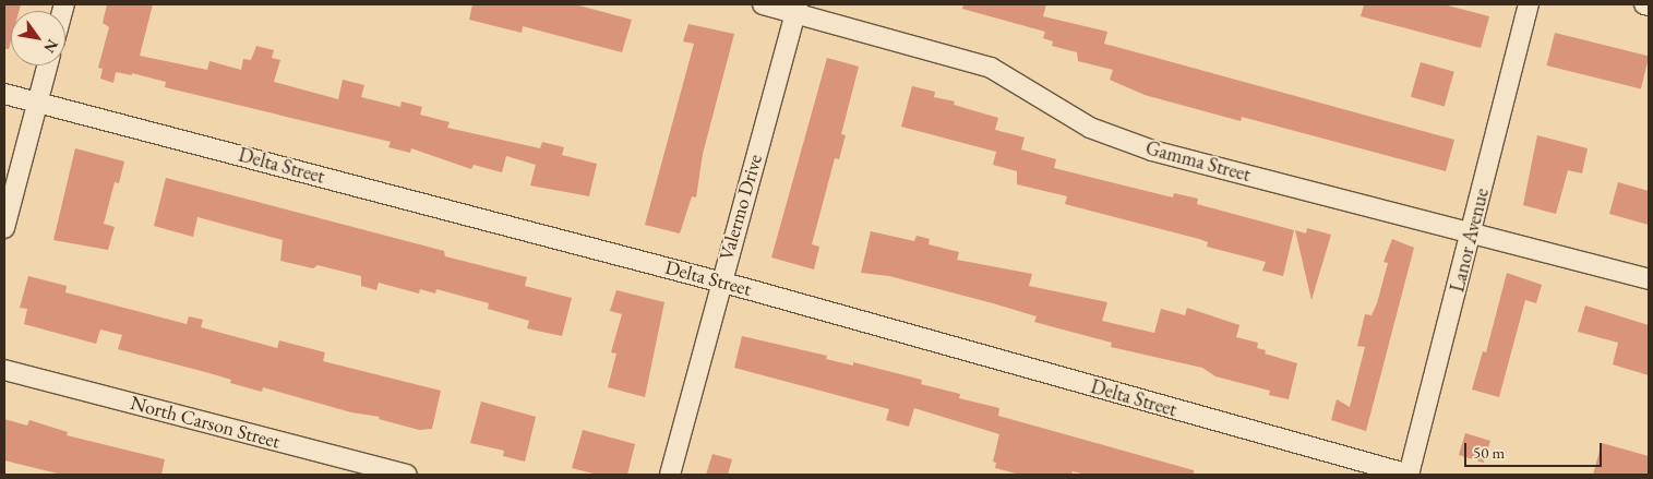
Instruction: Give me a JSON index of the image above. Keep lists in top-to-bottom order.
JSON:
{
  "streets": {
    "street": [
      "Gamma Street",
      "Delta Street",
      "Valermo Drive",
      "Lanor Avenue",
      "North Carson Street"
    ]
  },
  "crossings": [
    ["Gamma Street", "Valermo Drive"],
    ["Gamma Street", "Lanor Avenue"],
    ["Delta Street", "Valermo Drive"],
    ["Delta Street", "Lanor Avenue"]
  ],
  "scale_bar": "50 m",
  "north": "bottom right"
}
